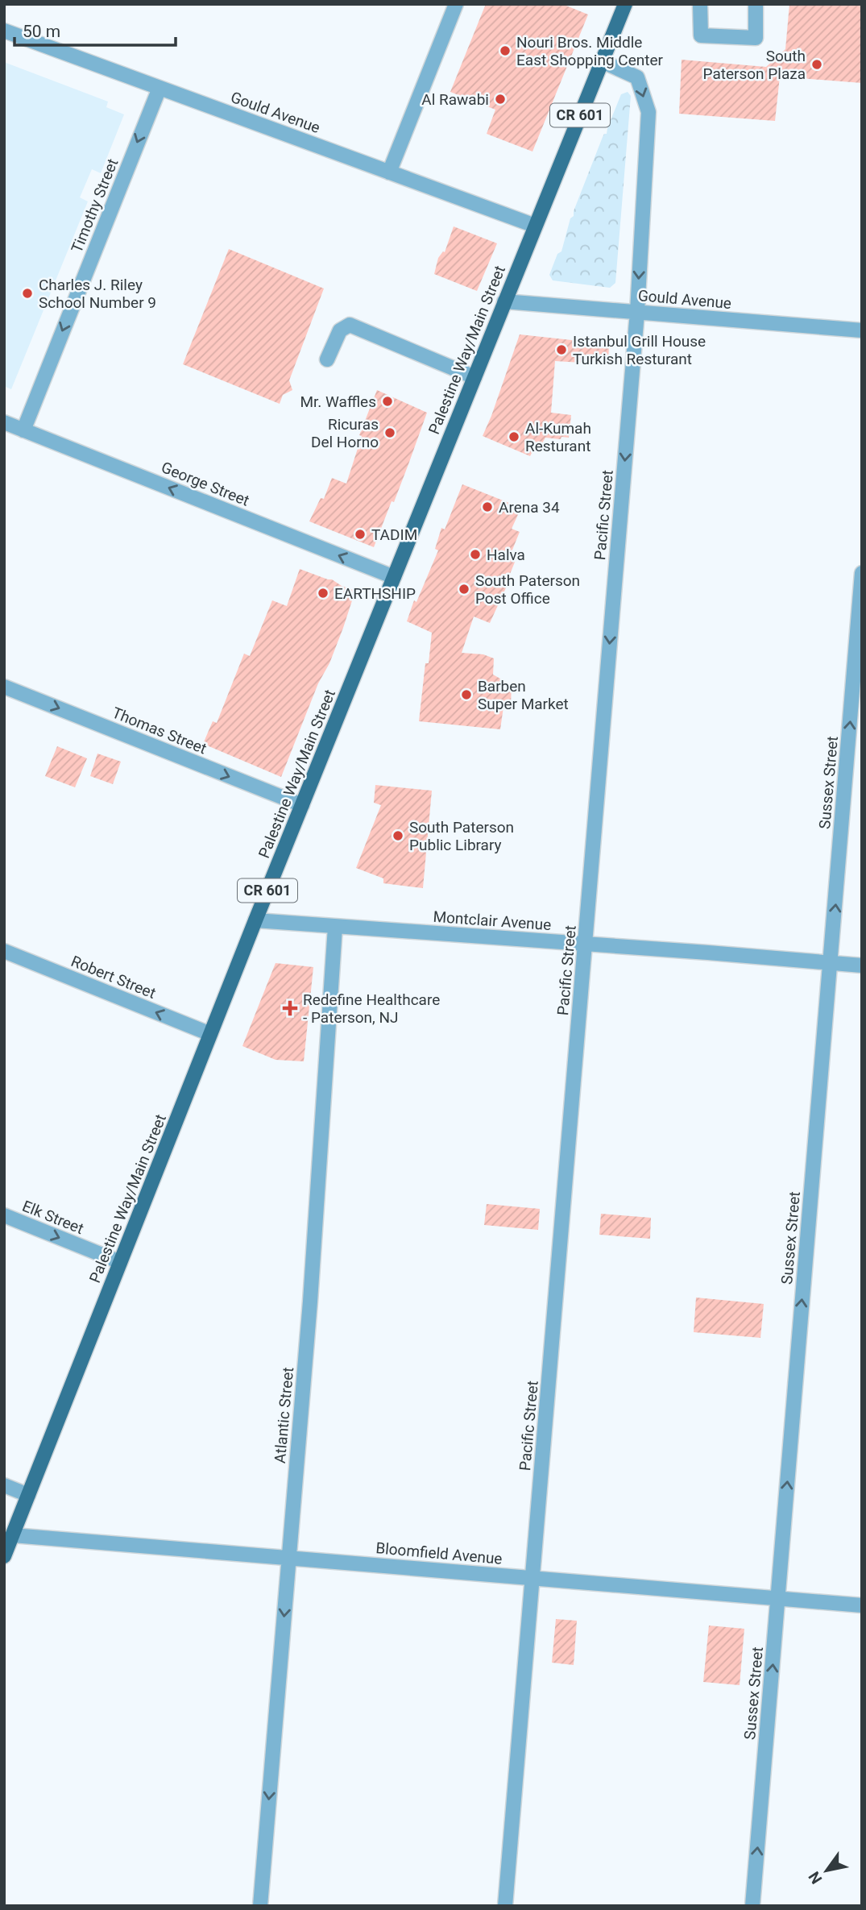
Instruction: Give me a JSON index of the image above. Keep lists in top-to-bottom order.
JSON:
{
  "streets": {
    "main road": ["CR 601", "Palestine Way/Main Street"],
    "street": [
      "Gould Avenue",
      "Timothy Street",
      "George Street",
      "Pacific Street",
      "Thomas Street",
      "Sussex Street",
      "Montclair Avenue",
      "Robert Street",
      "Elk Street",
      "Atlantic Street",
      "Bloomfield Avenue"
    ]
  },
  "crossings": [
    ["Gould Avenue", "CR 601"],
    ["Gould Avenue", "Timothy Street"],
    ["Gould Avenue", "Palestine Way/Main Street"],
    ["Gould Avenue", "Pacific Street"],
    ["CR 601", "Palestine Way/Main Street"],
    ["CR 601", "Pacific Street"],
    ["Timothy Street", "George Street"],
    ["Palestine Way/Main Street", "George Street"],
    ["Palestine Way/Main Street", "Thomas Street"],
    ["Palestine Way/Main Street", "Montclair Avenue"],
    ["Palestine Way/Main Street", "Robert Street"],
    ["Palestine Way/Main Street", "Elk Street"],
    ["Palestine Way/Main Street", "Bloomfield Avenue"],
    ["Pacific Street", "Montclair Avenue"],
    ["Pacific Street", "Bloomfield Avenue"],
    ["Sussex Street", "Montclair Avenue"],
    ["Sussex Street", "Bloomfield Avenue"],
    ["Montclair Avenue", "Atlantic Street"],
    ["Atlantic Street", "Bloomfield Avenue"]
  ],
  "one_way": [
    "Timothy Street",
    "George Street",
    "Pacific Street",
    "Thomas Street",
    "Sussex Street",
    "Robert Street",
    "Elk Street",
    "Atlantic Street"
  ],
  "places": {
    "other": [
      "Nouri Bros. Middle East Shopping Center",
      "South Paterson Plaza",
      "Al Rawabi",
      "Charles J. Riley School Number 9",
      "Istanbul Grill House Turkish Resturant",
      "Mr. Waffles",
      "Ricuras Del Horno",
      "Al-Kumah Resturant",
      "Arena 34",
      "TADIM",
      "Halva",
      "South Paterson Post Office",
      "EARTHSHIP",
      "Barben Super Market",
      "South Paterson Public Library"
    ],
    "health": ["Redefine Healthcare - Paterson, NJ"]
  },
  "scale_bar": "50 m",
  "north": "bottom left"
}
